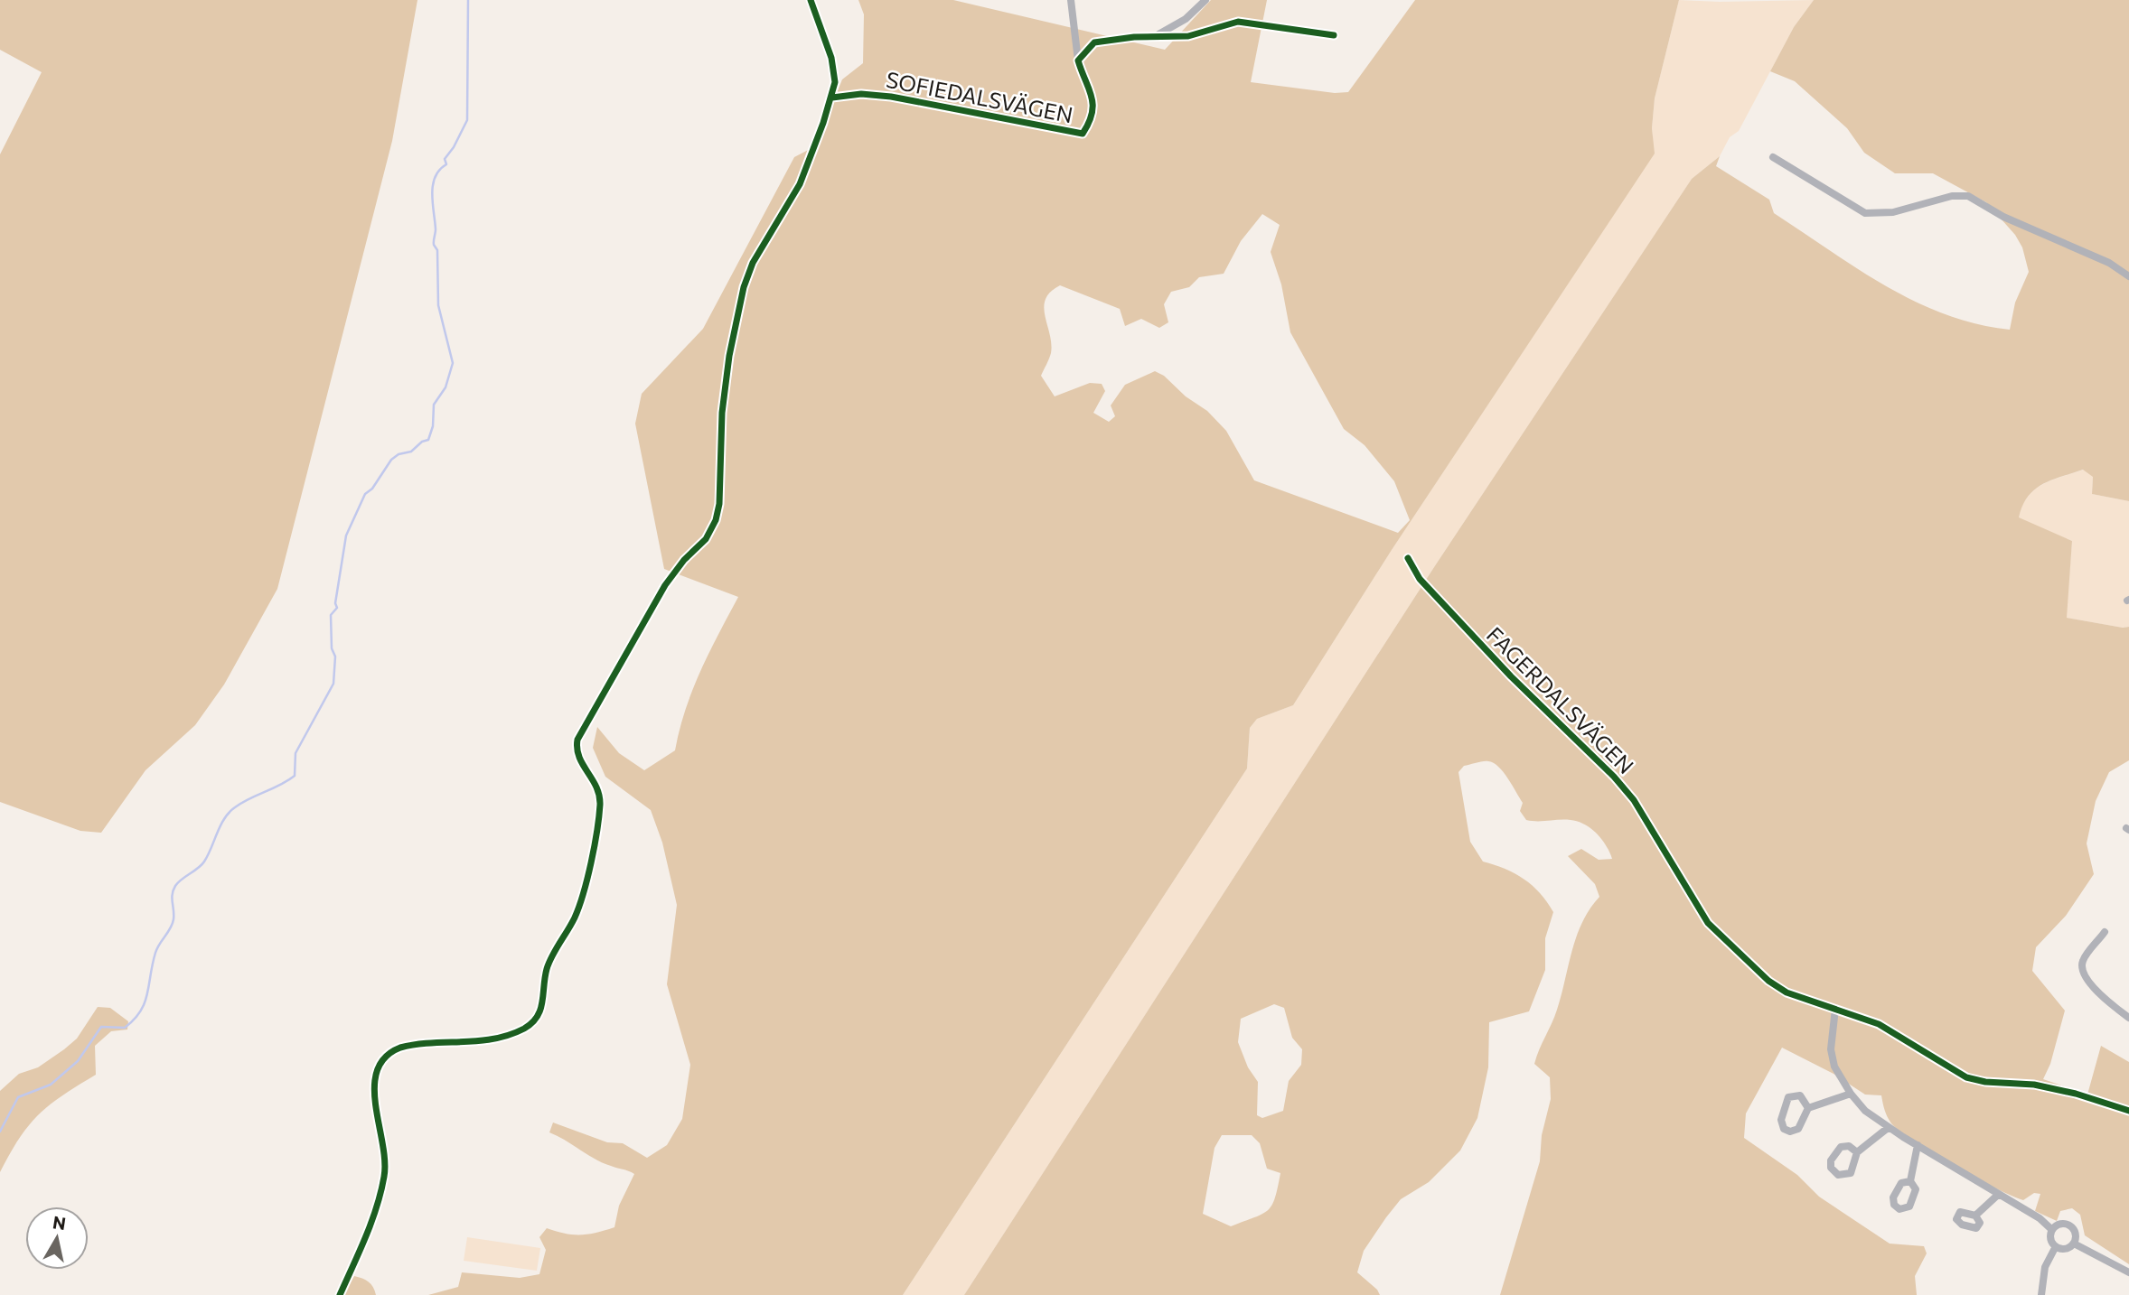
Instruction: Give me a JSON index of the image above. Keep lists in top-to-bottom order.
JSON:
{
  "streets": {
    "street": ["SOFIEDALSVÄGEN", "FAGERDALSVÄGEN"]
  },
  "north": "top"
}
